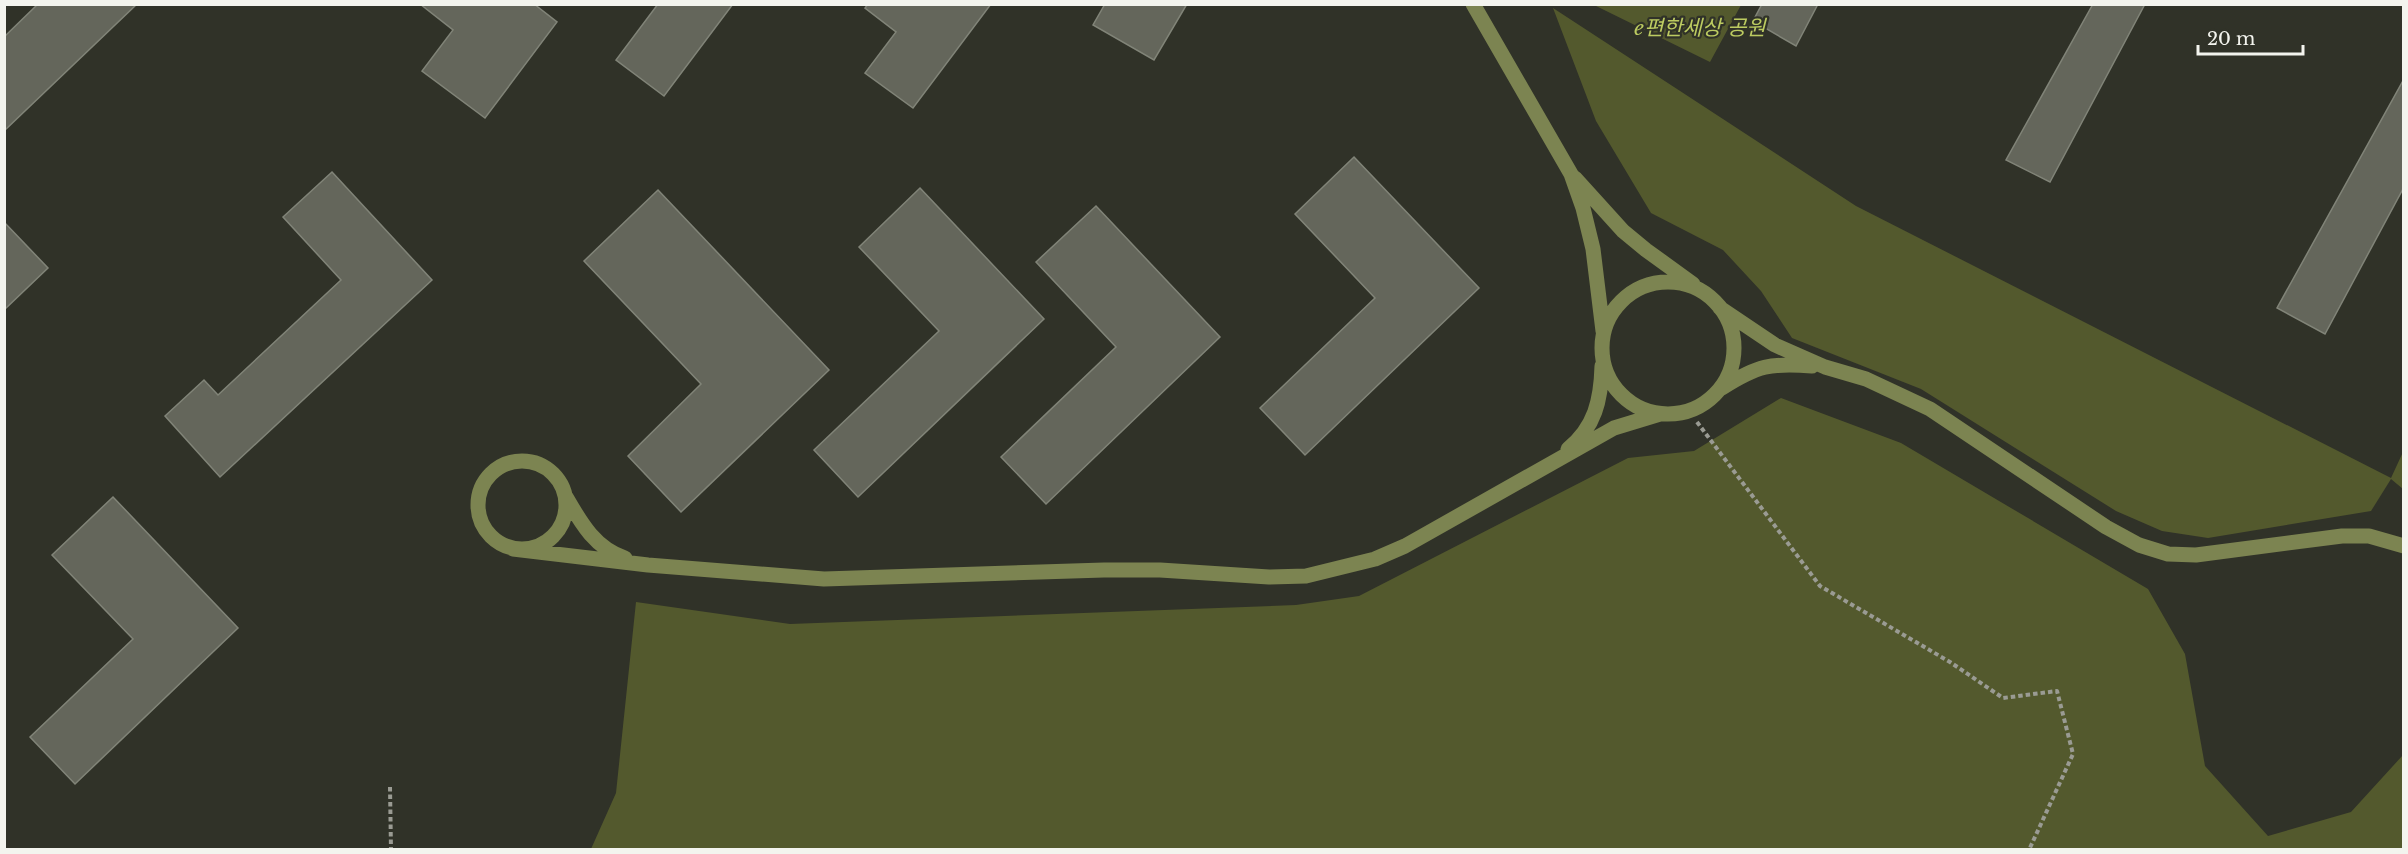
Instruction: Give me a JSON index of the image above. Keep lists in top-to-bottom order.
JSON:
{
  "parks": ["e편한세상 공원"],
  "scale_bar": "20 m"
}
